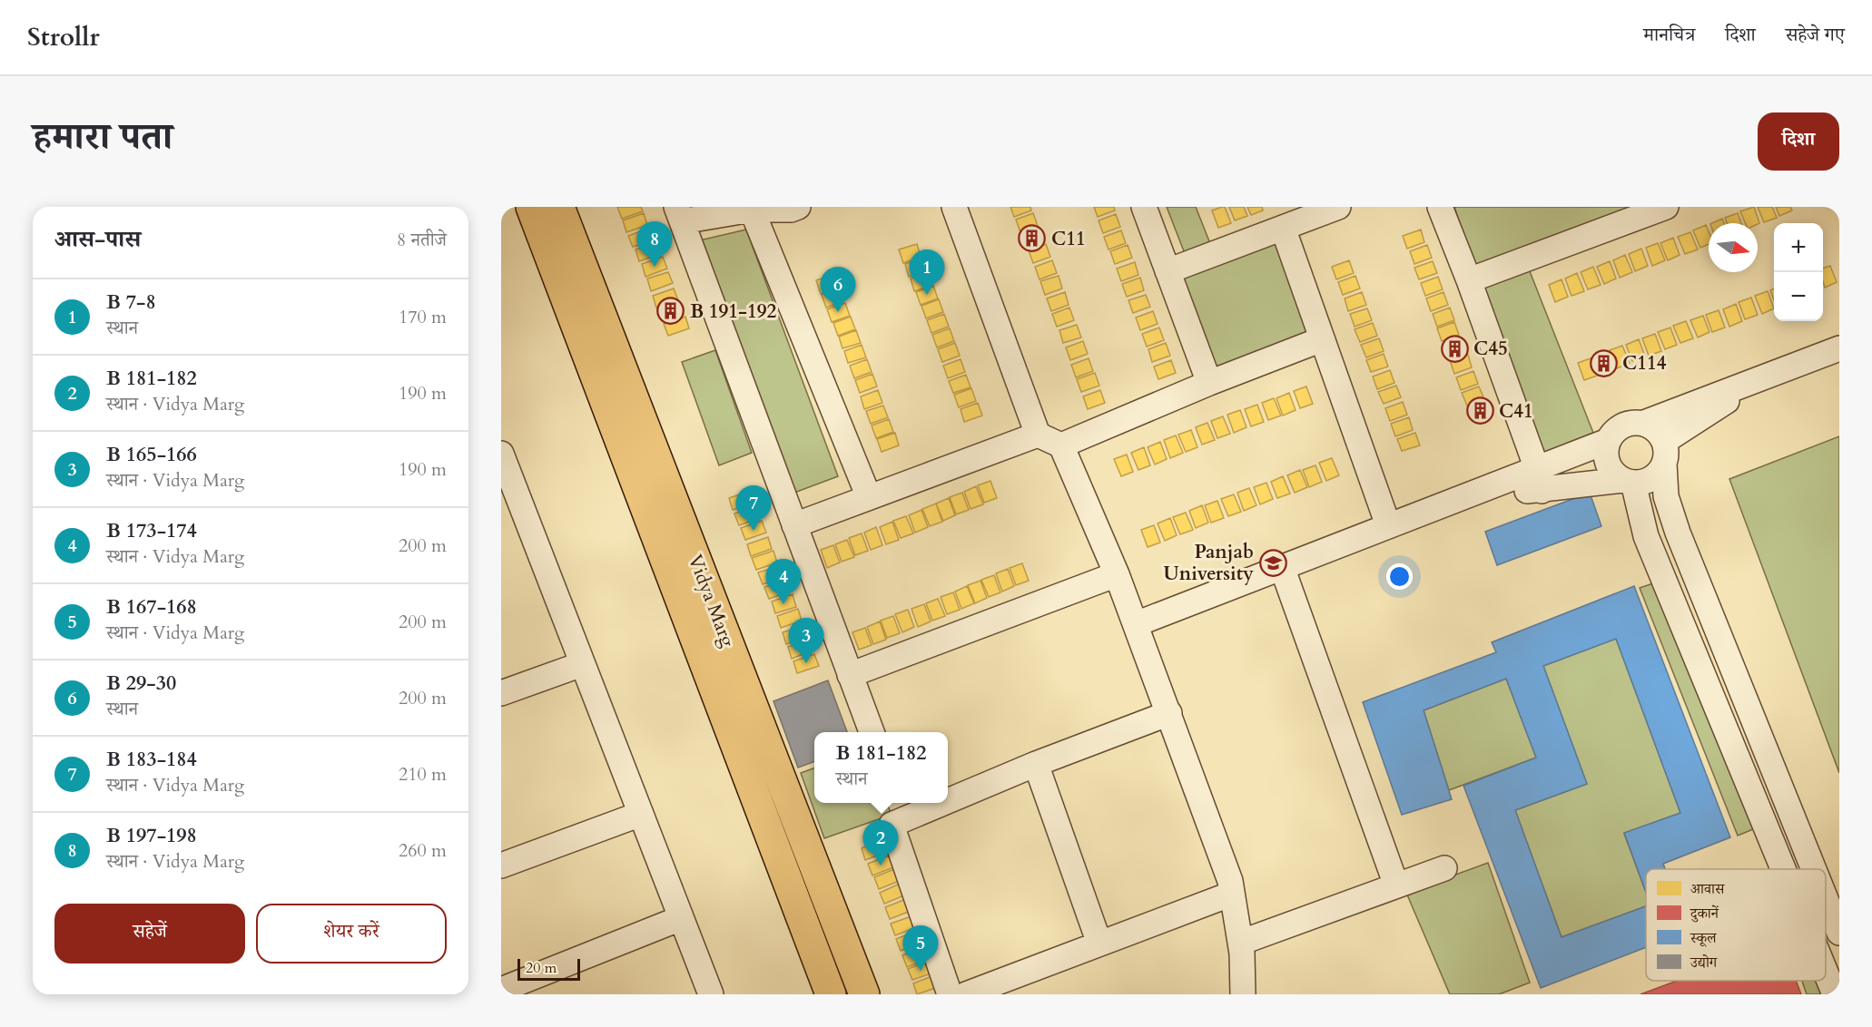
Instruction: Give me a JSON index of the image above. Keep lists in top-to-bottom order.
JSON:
{
  "streets": {
    "main road": ["Vidya Marg"]
  },
  "places": {
    "building": [
      "C11",
      "B 191-192",
      "C45",
      "C114",
      "C41"
    ],
    "school or university": ["Panjab University"]
  },
  "legend": [
    "आवास",
    "दुकानें",
    "स्कूल",
    "उद्योग"
  ],
  "scale_bar": "20 m",
  "north": "right",
  "page": {
    "header": "Strollr",
    "nav": ["मानचित्र", "दिशा", "सहेजे गए"],
    "title": "हमारा पता",
    "buttons": [
      "दिशा",
      ["सहेजें", "शेयर करें"]
    ],
    "heading": ["आस-पास", "8 नतीजे"],
    "pins": [
      "8",
      "1",
      "6",
      "7",
      "4",
      "3",
      "2",
      "5"
    ],
    "map_buttons": ["+", "−"],
    "list": [
      {
        "mark": "1",
        "name": "B 7-8",
        "note": "स्थान",
        "value": "170 m"
      },
      {
        "mark": "2",
        "name": "B 181-182",
        "note": "स्थान · Vidya Marg",
        "value": "190 m"
      },
      {
        "mark": "3",
        "name": "B 165-166",
        "note": "स्थान · Vidya Marg",
        "value": "190 m"
      },
      {
        "mark": "4",
        "name": "B 173-174",
        "note": "स्थान · Vidya Marg",
        "value": "200 m"
      },
      {
        "mark": "5",
        "name": "B 167-168",
        "note": "स्थान · Vidya Marg",
        "value": "200 m"
      },
      {
        "mark": "6",
        "name": "B 29-30",
        "note": "स्थान",
        "value": "200 m"
      },
      {
        "mark": "7",
        "name": "B 183-184",
        "note": "स्थान · Vidya Marg",
        "value": "210 m"
      },
      {
        "mark": "8",
        "name": "B 197-198",
        "note": "स्थान · Vidya Marg",
        "value": "260 m"
      }
    ],
    "popup": ["B 181-182", "स्थान"],
    "scale": "20 m"
  }
}
